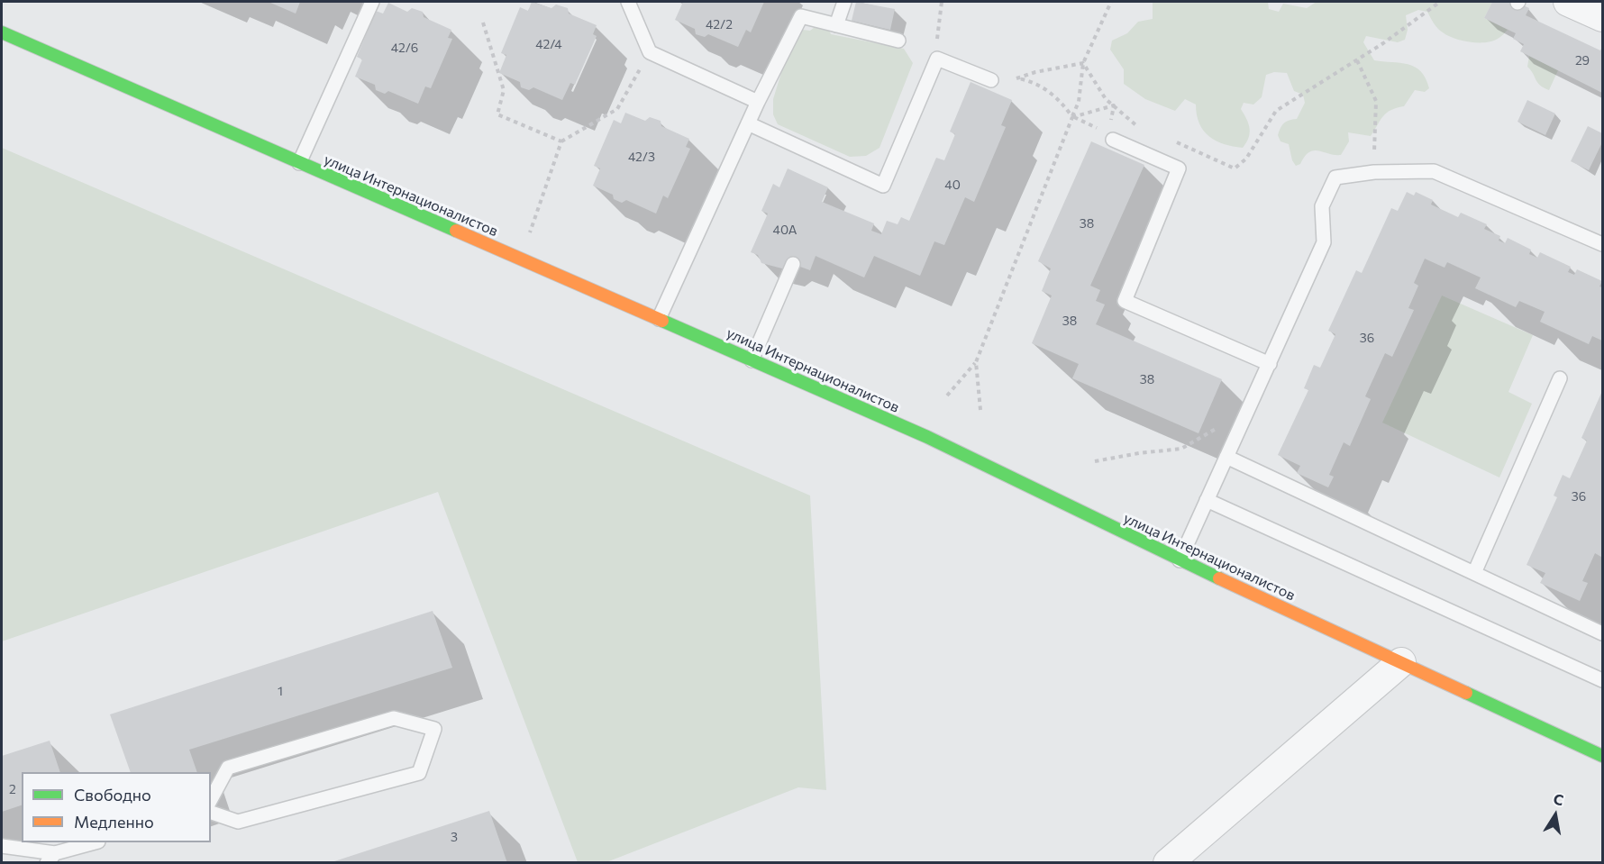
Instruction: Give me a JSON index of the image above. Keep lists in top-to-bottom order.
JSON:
{
  "streets": {
    "street": ["улица Интернационалистов"]
  },
  "house_numbers": [
    "42/2",
    "42/4",
    "42/6",
    "29",
    "42/3",
    "40",
    "38",
    "40А",
    "38",
    "36",
    "38",
    "36",
    "1",
    "2",
    "3"
  ],
  "legend": ["Свободно", "Медленно"],
  "north": "top"
}
